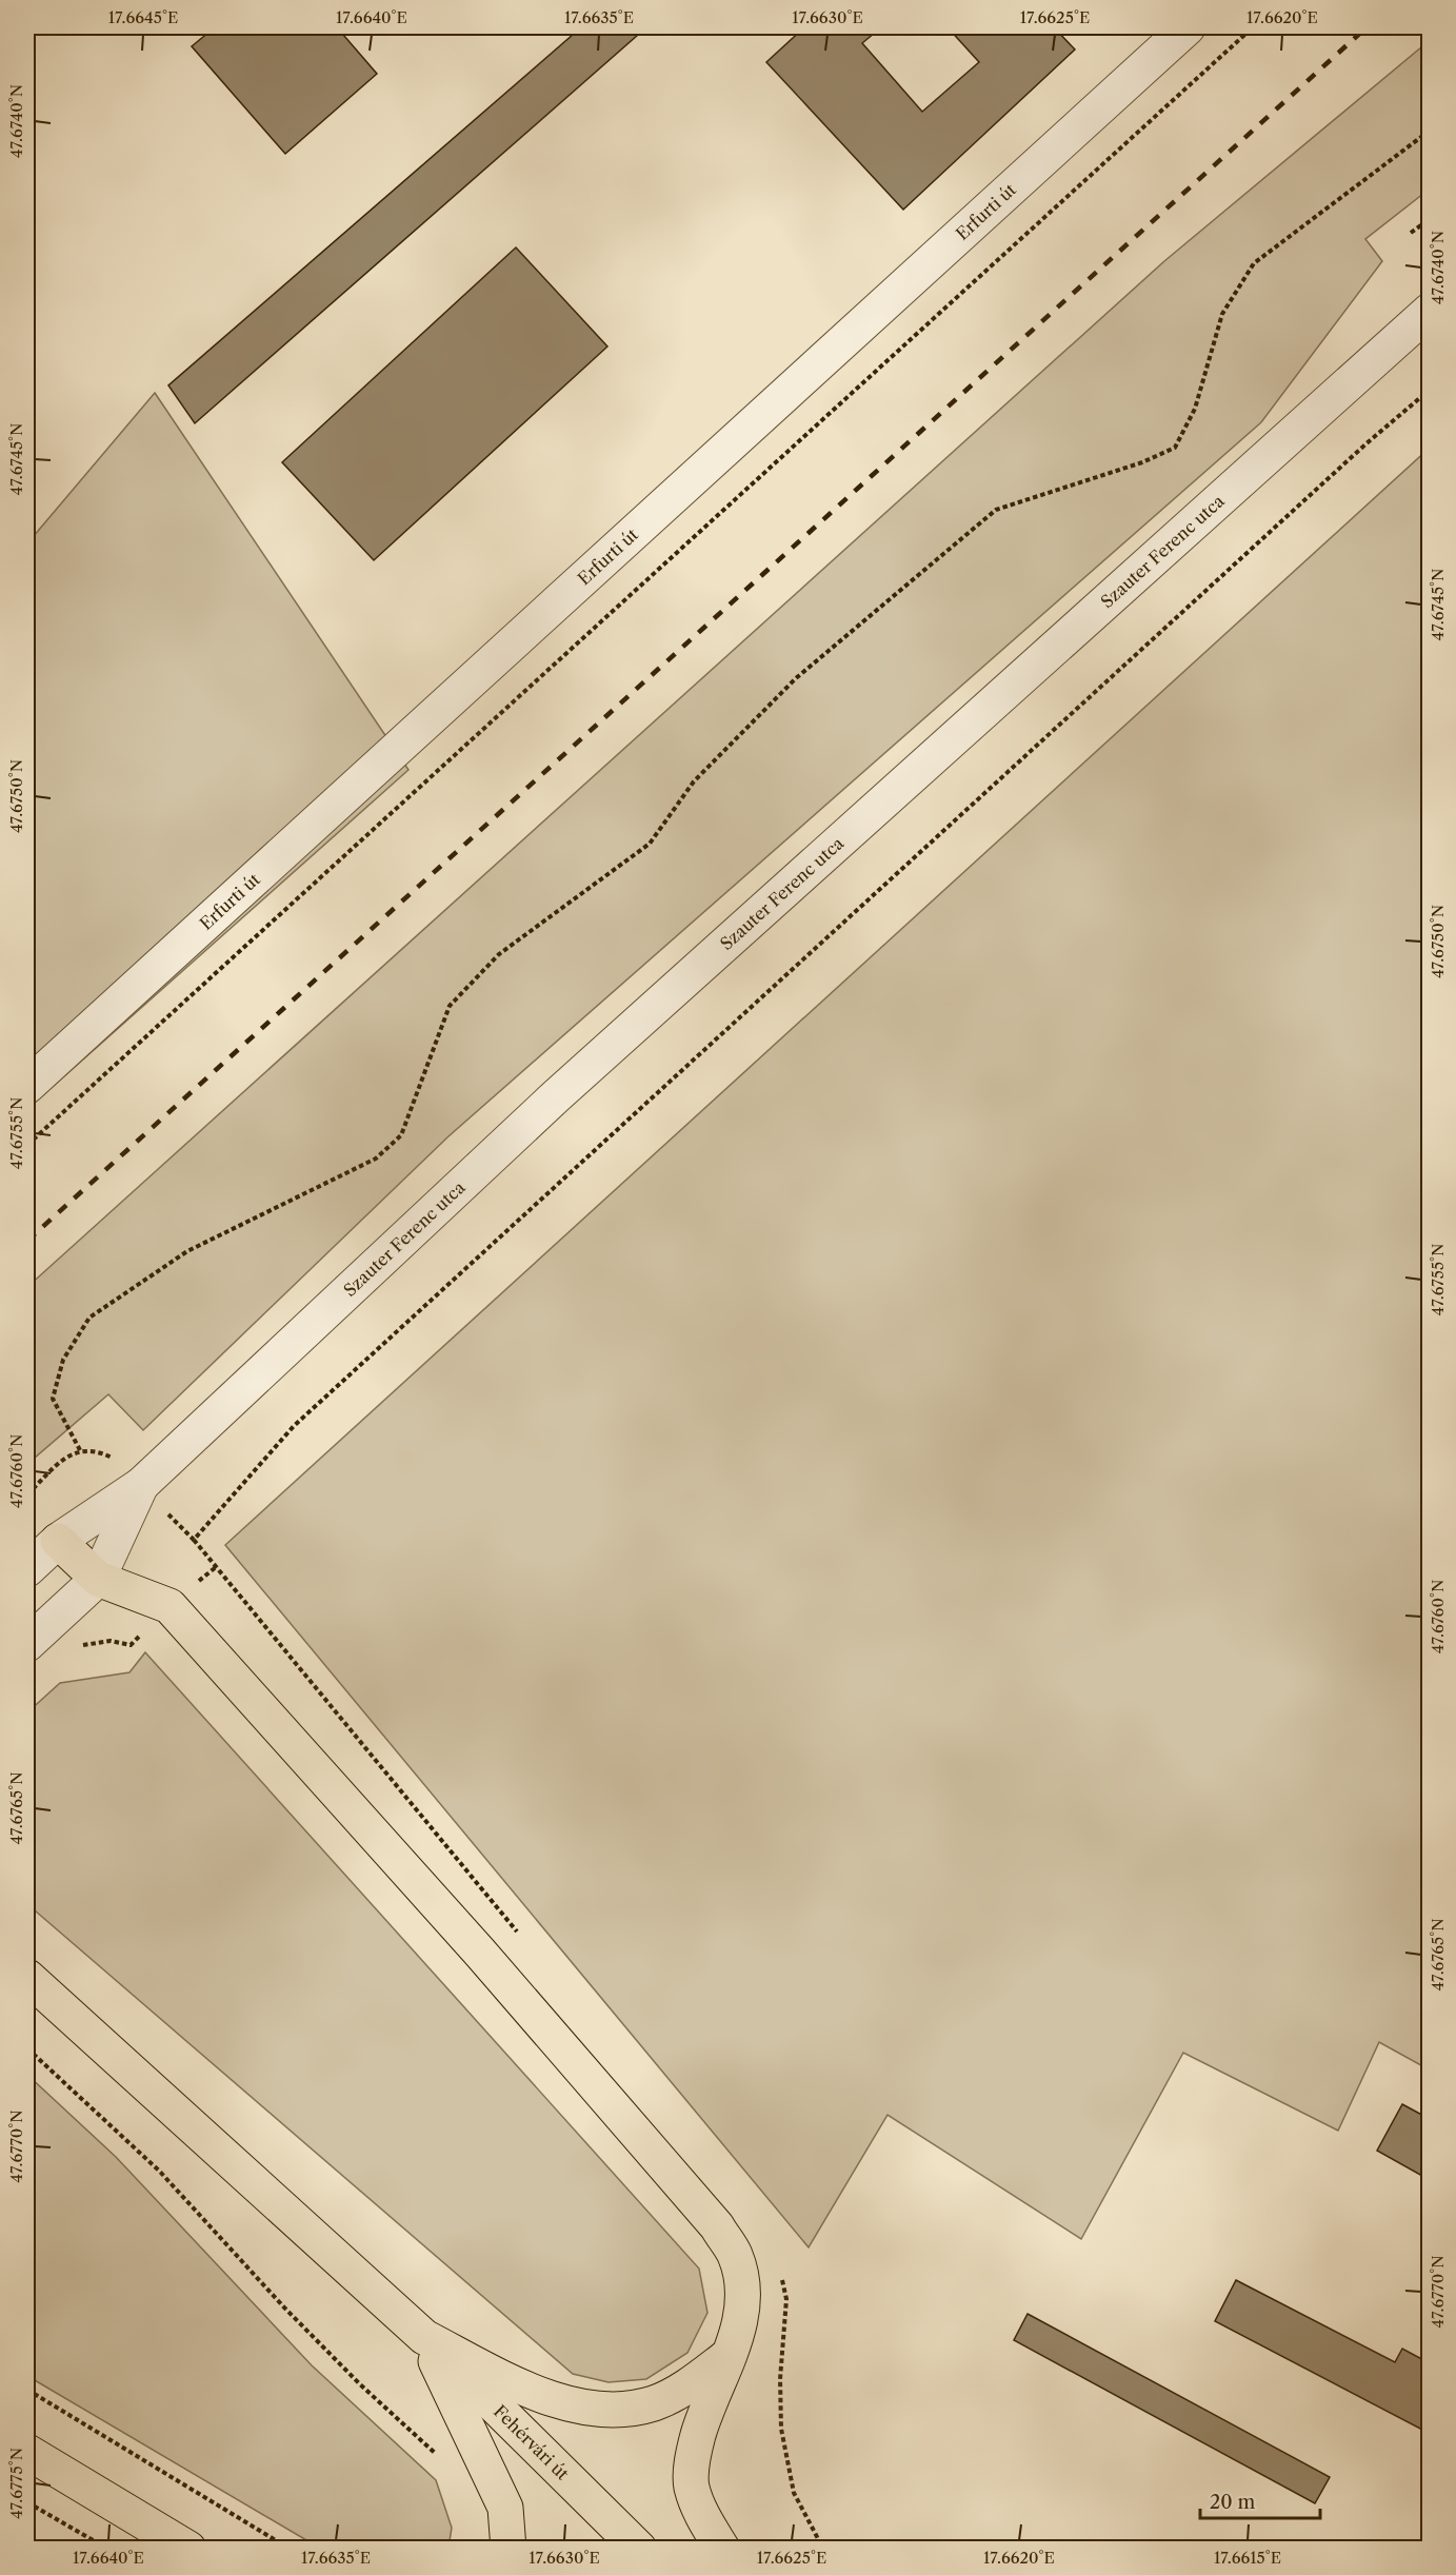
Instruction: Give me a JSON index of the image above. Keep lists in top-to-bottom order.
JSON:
{
  "streets": {
    "main road": ["Fehérvári út"],
    "street": ["Erfurti út", "Szauter Ferenc utca"]
  },
  "scale_bar": "20 m",
  "coordinates": [
    "17.6645°E",
    "17.6640°E",
    "17.6635°E",
    "17.6630°E",
    "17.6625°E",
    "17.6620°E",
    "47.6740°N",
    "47.6745°N",
    "47.6750°N",
    "47.6755°N",
    "47.6760°N",
    "47.6765°N",
    "47.6770°N",
    "47.6775°N",
    "17.6615°E"
  ]
}
